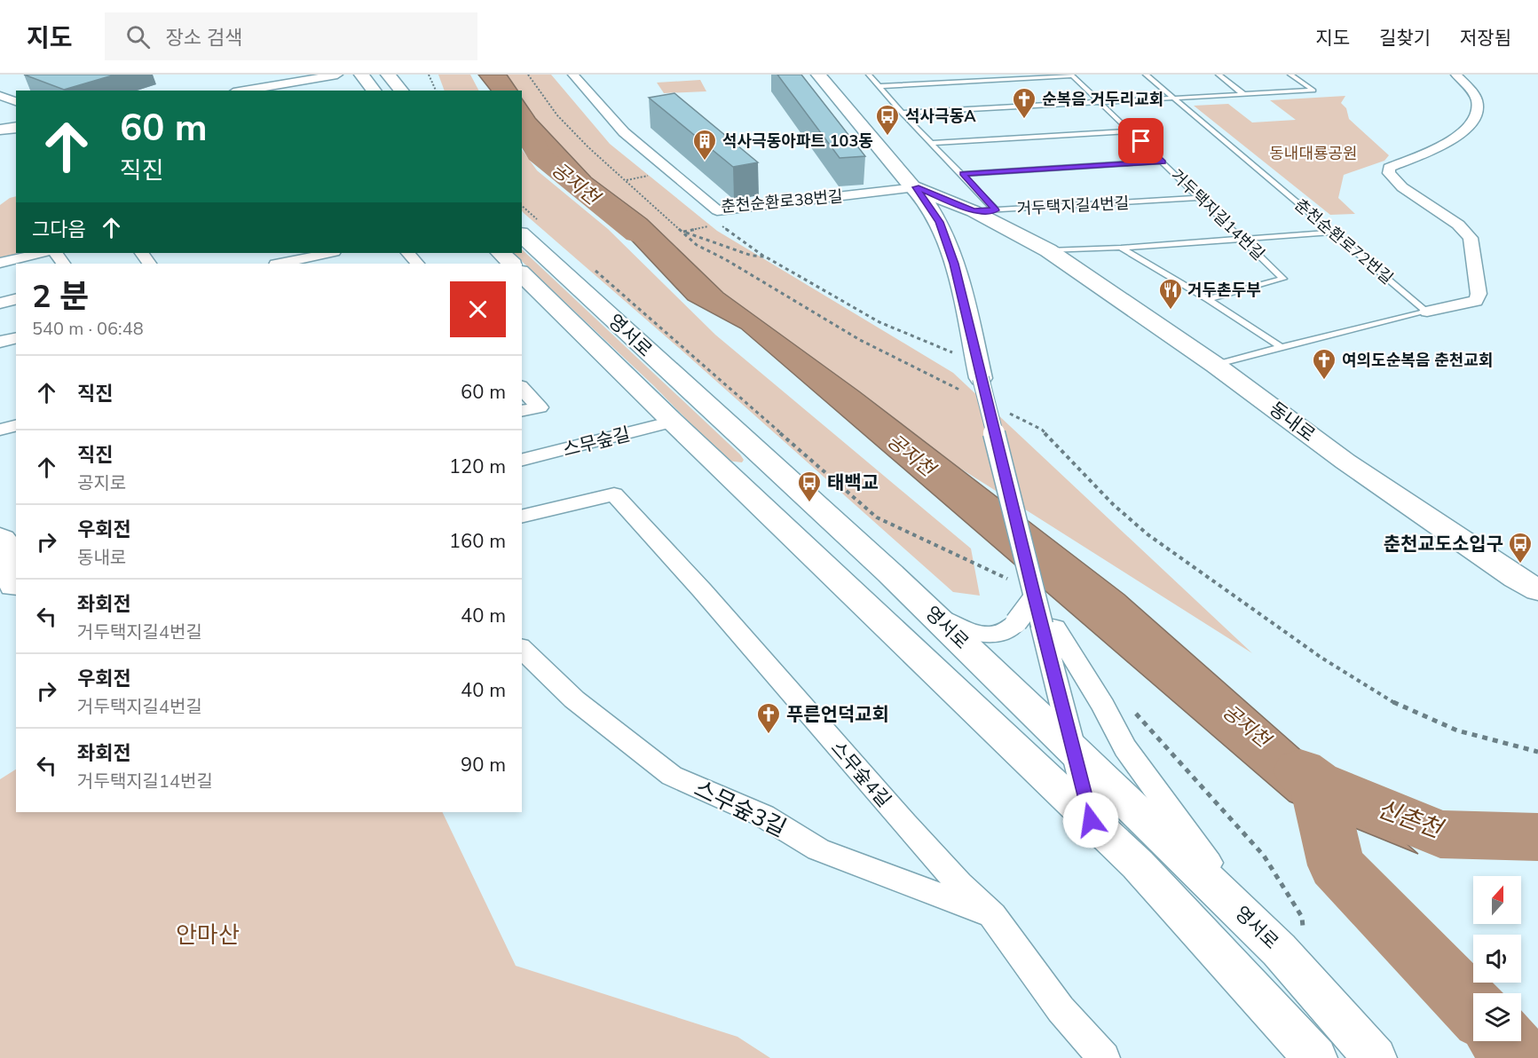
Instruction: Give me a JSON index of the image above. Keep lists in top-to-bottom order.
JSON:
{
  "streets": {
    "street": [
      "춘천순환로38번길",
      "영서로",
      "동내로",
      "스무숲길",
      "스무숲4길",
      "스무숲3길"
    ],
    "lane": ["거두택지길4번길", "거두택지길14번길", "춘천순환로72번길"]
  },
  "crossings": [
    ["춘천순환로38번길", "동내로"],
    ["거두택지길4번길", "거두택지길14번길"],
    ["거두택지길4번길", "동내로"],
    ["거두택지길14번길", "동내로"],
    ["춘천순환로72번길", "동내로"],
    ["영서로", "스무숲길"],
    ["스무숲4길", "스무숲3길"]
  ],
  "water": ["공지천", "신촌천"],
  "parks": ["동내대룡공원", "안마산"],
  "places": {
    "church": ["순복음 거두리교회", "여의도순복음 춘천교회", "푸른언덕교회"],
    "bus stop": ["석사극동A", "태백교", "춘천교도소입구"],
    "building": ["석사극동아파트 103동"],
    "restaurant": ["거두촌두부"]
  },
  "north": "top",
  "page": {
    "header": "지도",
    "search": "장소 검색",
    "nav": ["지도", "길찾기", "저장됨"],
    "turn": ["60 m", "직진"],
    "then": "그다음",
    "heading": ["2 분", "540 m · 06:48"],
    "list": [
      {
        "name": "직진",
        "value": "60 m"
      },
      {
        "name": "직진",
        "note": "공지로",
        "value": "120 m"
      },
      {
        "name": "우회전",
        "note": "동내로",
        "value": "160 m"
      },
      {
        "name": "좌회전",
        "note": "거두택지길4번길",
        "value": "40 m"
      },
      {
        "name": "우회전",
        "note": "거두택지길4번길",
        "value": "40 m"
      },
      {
        "name": "좌회전",
        "note": "거두택지길14번길",
        "value": "90 m"
      }
    ]
  }
}
